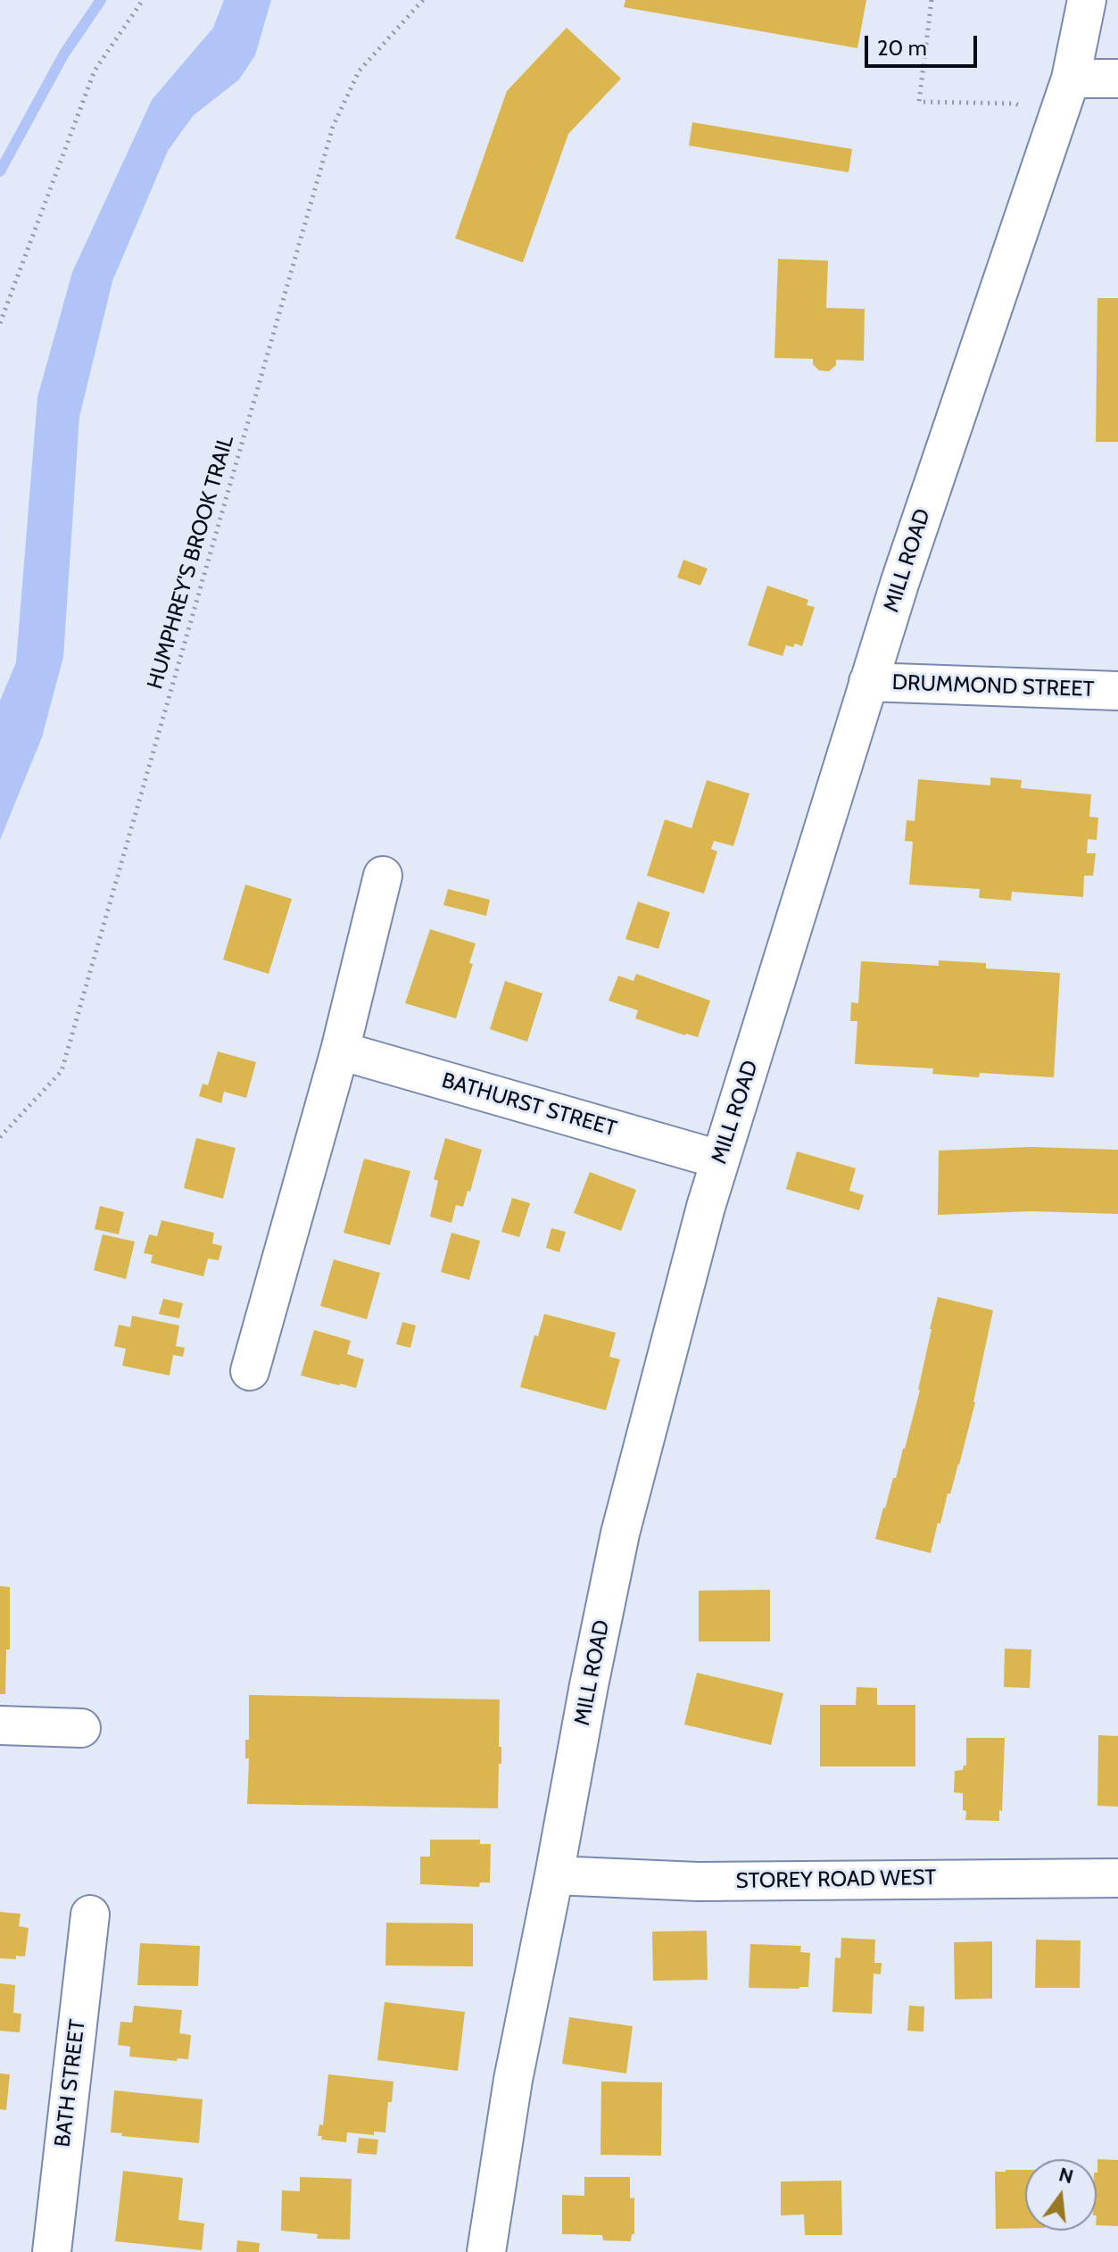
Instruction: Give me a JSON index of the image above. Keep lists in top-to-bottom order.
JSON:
{
  "streets": {
    "street": [
      "MILL ROAD",
      "DRUMMOND STREET",
      "BATHURST STREET",
      "STOREY ROAD WEST",
      "BATH STREET"
    ],
    "path": ["HUMPHREY'S BROOK TRAIL"]
  },
  "crossings": [
    ["MILL ROAD", "DRUMMOND STREET"],
    ["MILL ROAD", "BATHURST STREET"],
    ["MILL ROAD", "STOREY ROAD WEST"]
  ],
  "scale_bar": "20 m",
  "north": "top"
}
